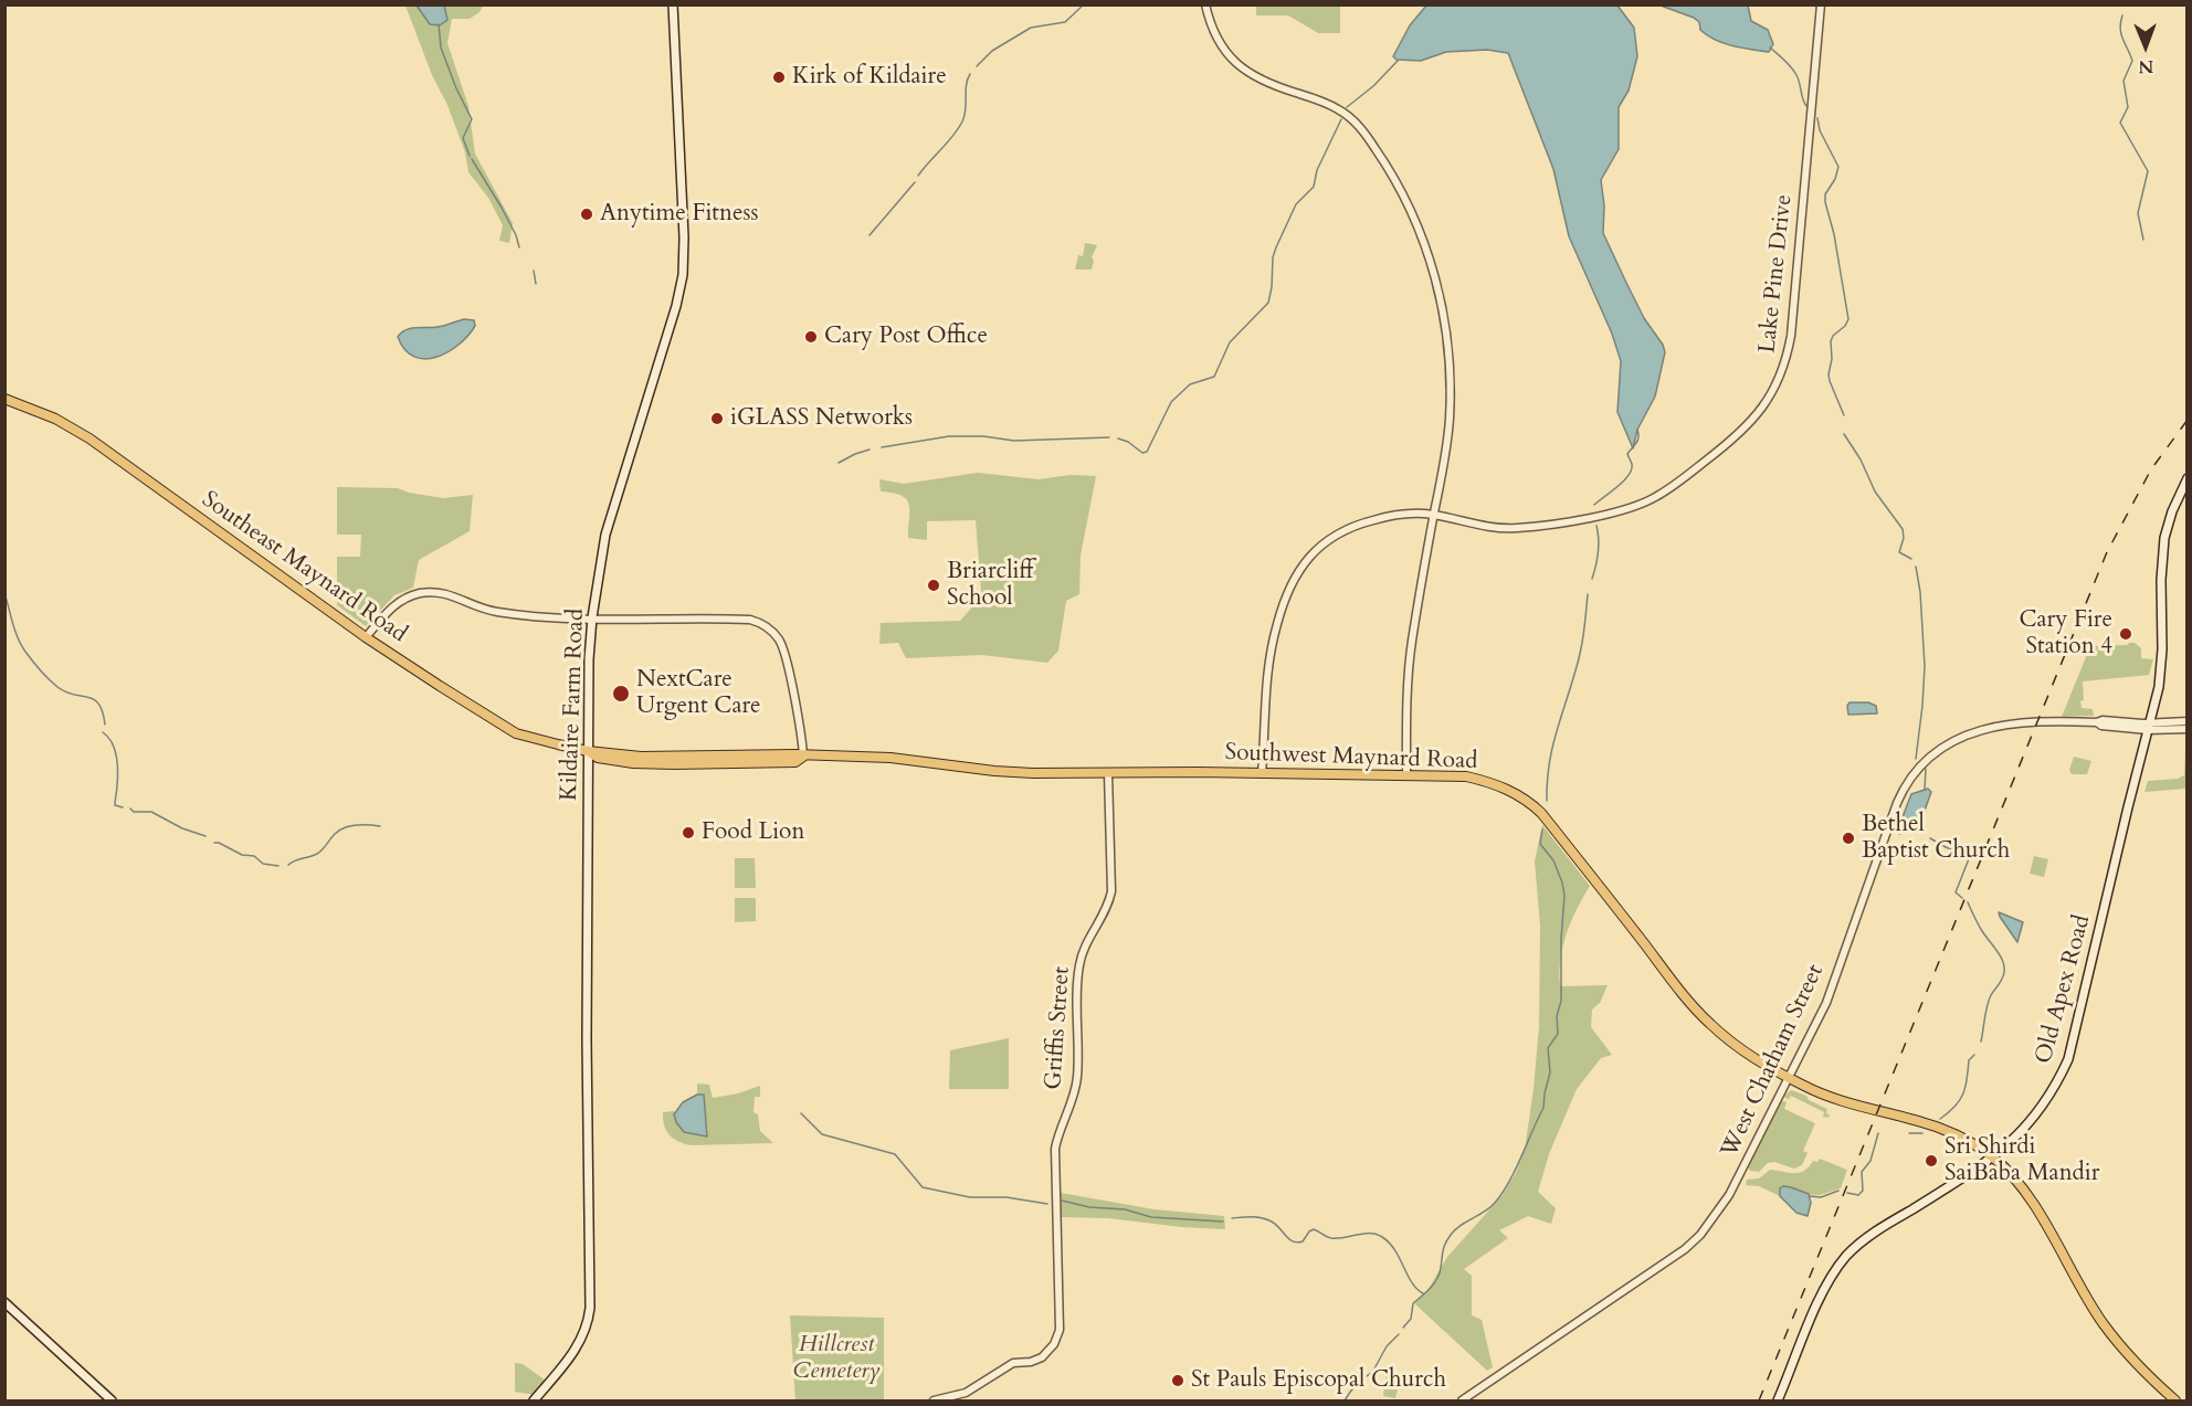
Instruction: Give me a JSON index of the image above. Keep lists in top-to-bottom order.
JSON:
{
  "streets": {
    "main road": [
      "Southeast Maynard Road",
      "Kildaire Farm Road",
      "Southwest Maynard Road",
      "Old Apex Road"
    ],
    "street": ["Lake Pine Drive", "Griffis Street", "West Chatham Street"]
  },
  "crossings": [
    ["Lake Pine Drive", "Southwest Maynard Road"],
    ["Southeast Maynard Road", "Kildaire Farm Road"],
    ["Southeast Maynard Road", "Southwest Maynard Road"],
    ["Kildaire Farm Road", "Southwest Maynard Road"],
    ["Southwest Maynard Road", "Old Apex Road"],
    ["Southwest Maynard Road", "Griffis Street"],
    ["Southwest Maynard Road", "West Chatham Street"],
    ["Old Apex Road", "West Chatham Street"]
  ],
  "parks": ["Hillcrest Cemetery"],
  "places": [
    "Kirk of Kildaire",
    "Anytime Fitness",
    "Cary Post Office",
    "iGLASS Networks",
    "Briarcliff School",
    "Cary Fire Station 4",
    "NextCare Urgent Care",
    "Food Lion",
    "Bethel Baptist Church",
    "Sri Shirdi SaiBaba Mandir",
    "St Pauls Episcopal Church"
  ],
  "north": "bottom"
}
